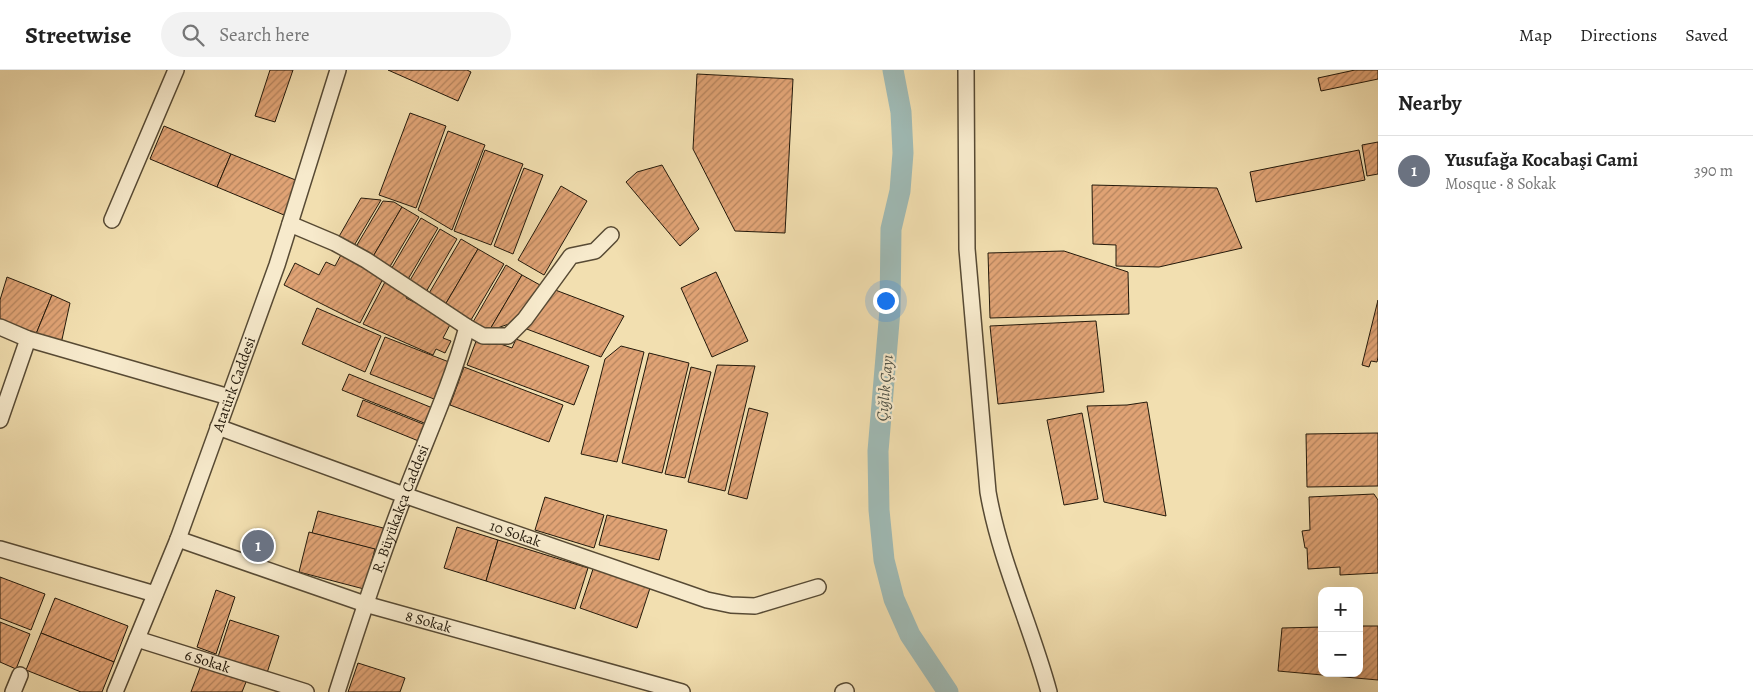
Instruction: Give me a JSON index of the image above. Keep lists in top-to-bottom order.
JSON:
{
  "streets": {
    "street": [
      "Atatürk Caddesi",
      "R. Büyükakça Caddesi",
      "10 Sokak",
      "8 Sokak",
      "6 Sokak"
    ]
  },
  "crossings": [
    ["Atatürk Caddesi", "10 Sokak"],
    ["Atatürk Caddesi", "8 Sokak"],
    ["Atatürk Caddesi", "6 Sokak"],
    ["R. Büyükakça Caddesi", "10 Sokak"],
    ["R. Büyükakça Caddesi", "8 Sokak"]
  ],
  "water": ["Çığlık Çayı"],
  "page": {
    "header": "Streetwise",
    "search": "Search here",
    "nav": ["Map", "Directions", "Saved"],
    "heading": "Nearby",
    "list": [
      {
        "mark": "1",
        "name": "Yusufağa Kocabaşi Cami",
        "note": "Mosque · 8 Sokak",
        "value": "390 m"
      }
    ],
    "pins": "1",
    "map_buttons": ["+", "−"]
  }
}
